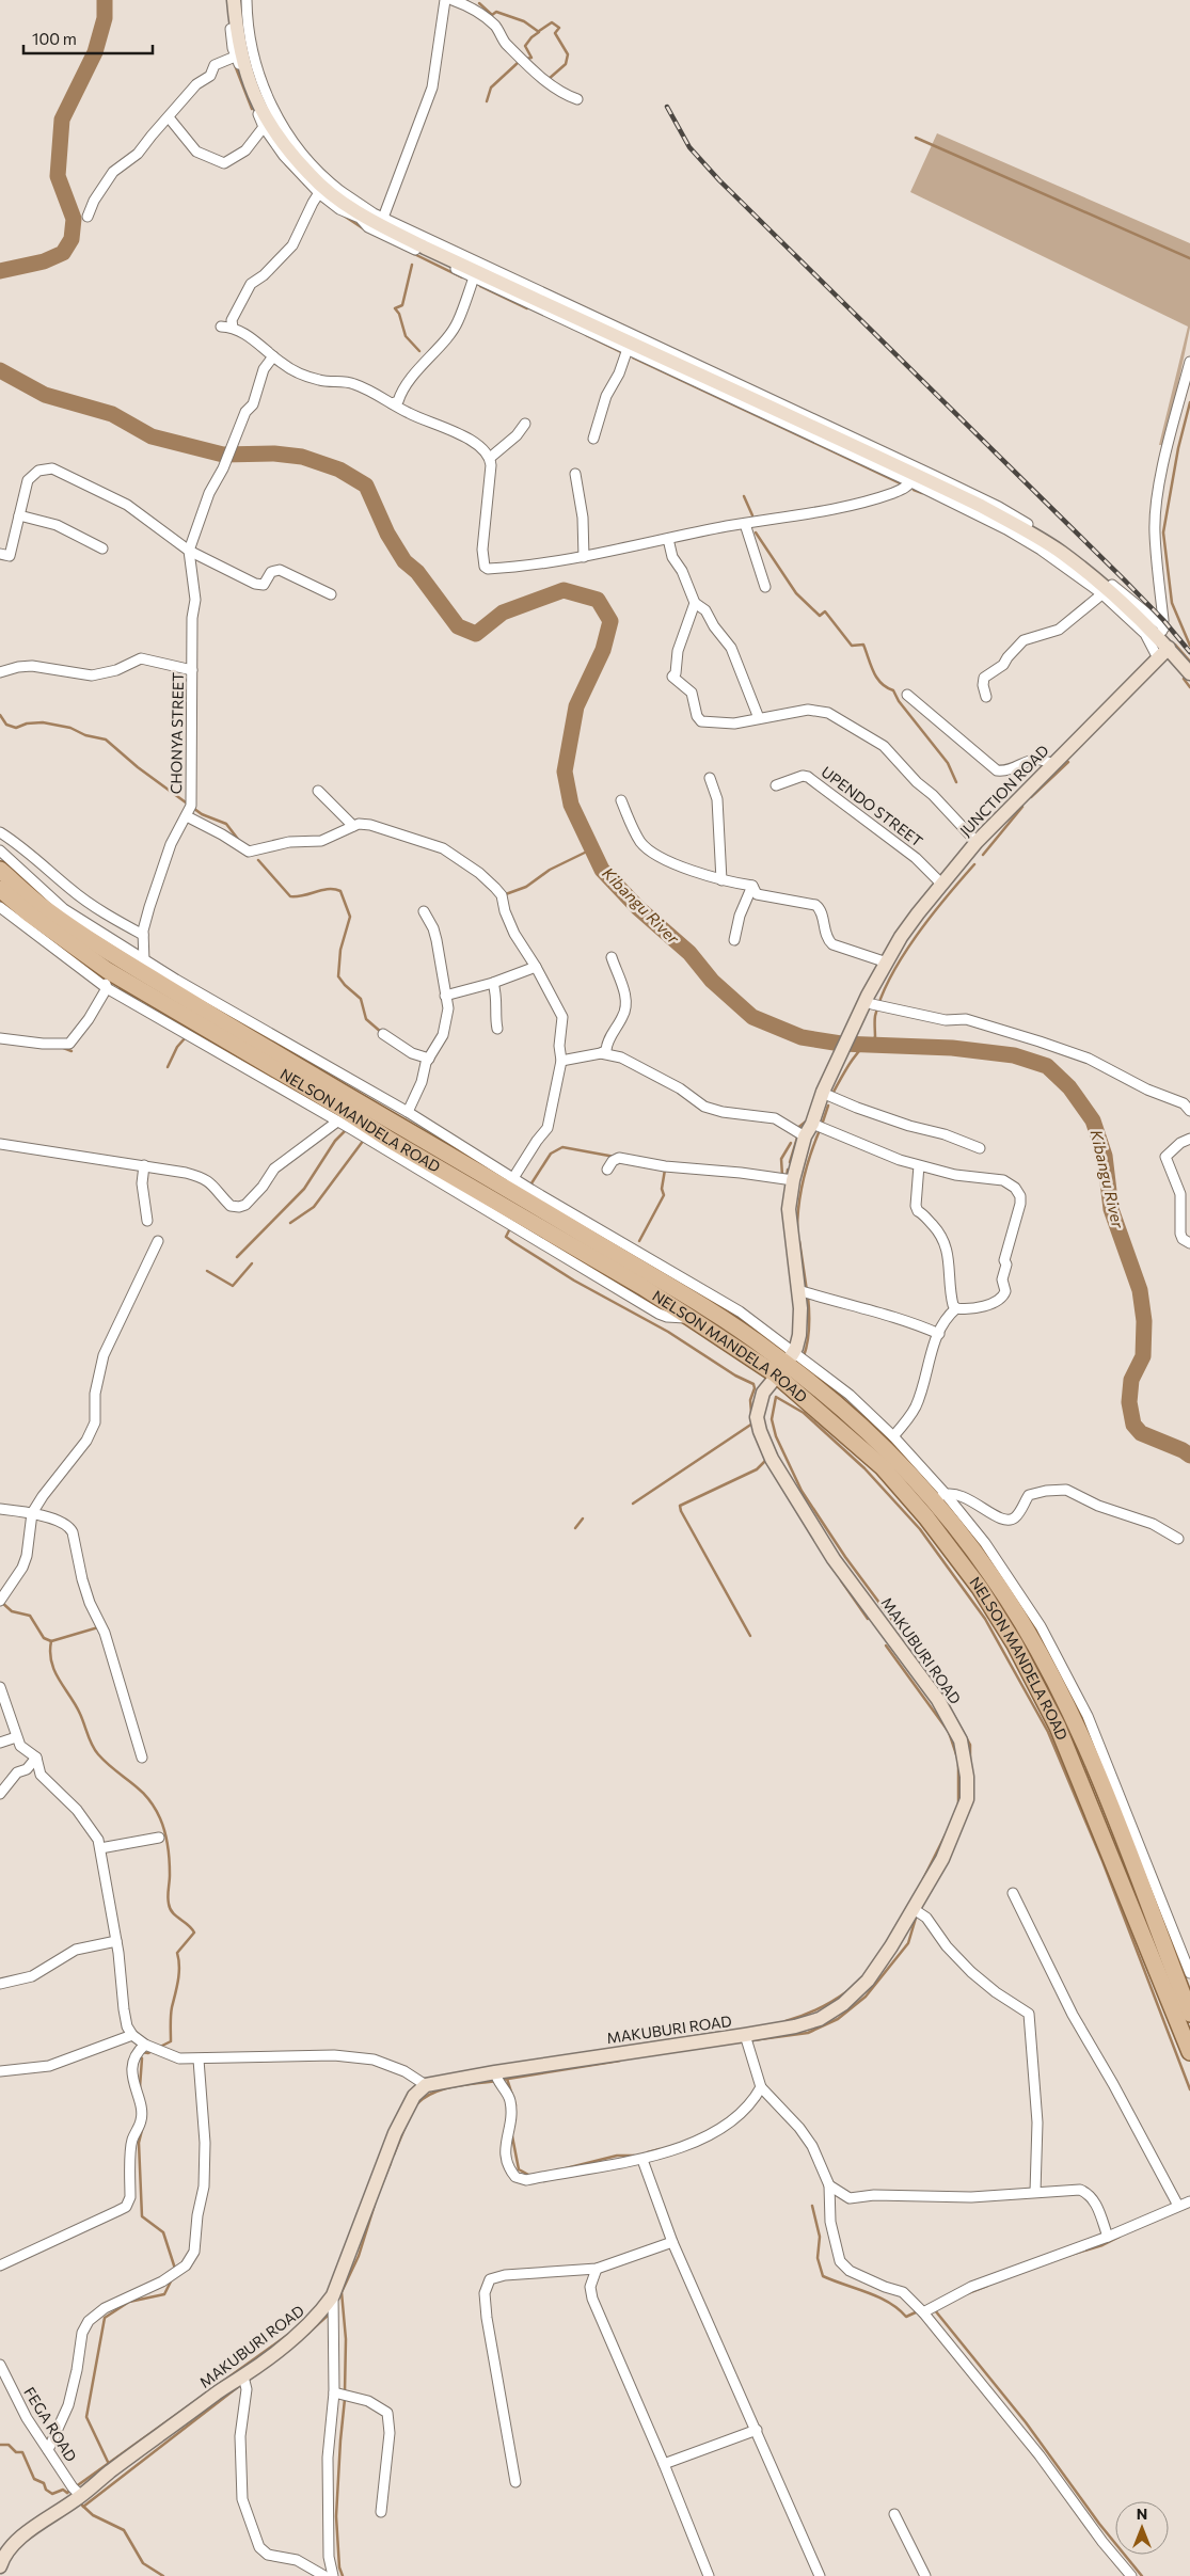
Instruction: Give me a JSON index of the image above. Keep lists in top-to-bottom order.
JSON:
{
  "streets": {
    "main road": ["JUNCTION ROAD", "NELSON MANDELA ROAD", "MAKUBURI ROAD"],
    "street": ["CHONYA STREET", "UPENDO STREET", "FEGA ROAD"]
  },
  "crossings": [
    ["CHONYA STREET", "NELSON MANDELA ROAD"],
    ["JUNCTION ROAD", "UPENDO STREET"],
    ["NELSON MANDELA ROAD", "MAKUBURI ROAD"],
    ["MAKUBURI ROAD", "FEGA ROAD"]
  ],
  "water": ["Kibangu River"],
  "scale_bar": "100 m",
  "north": "top"
}
